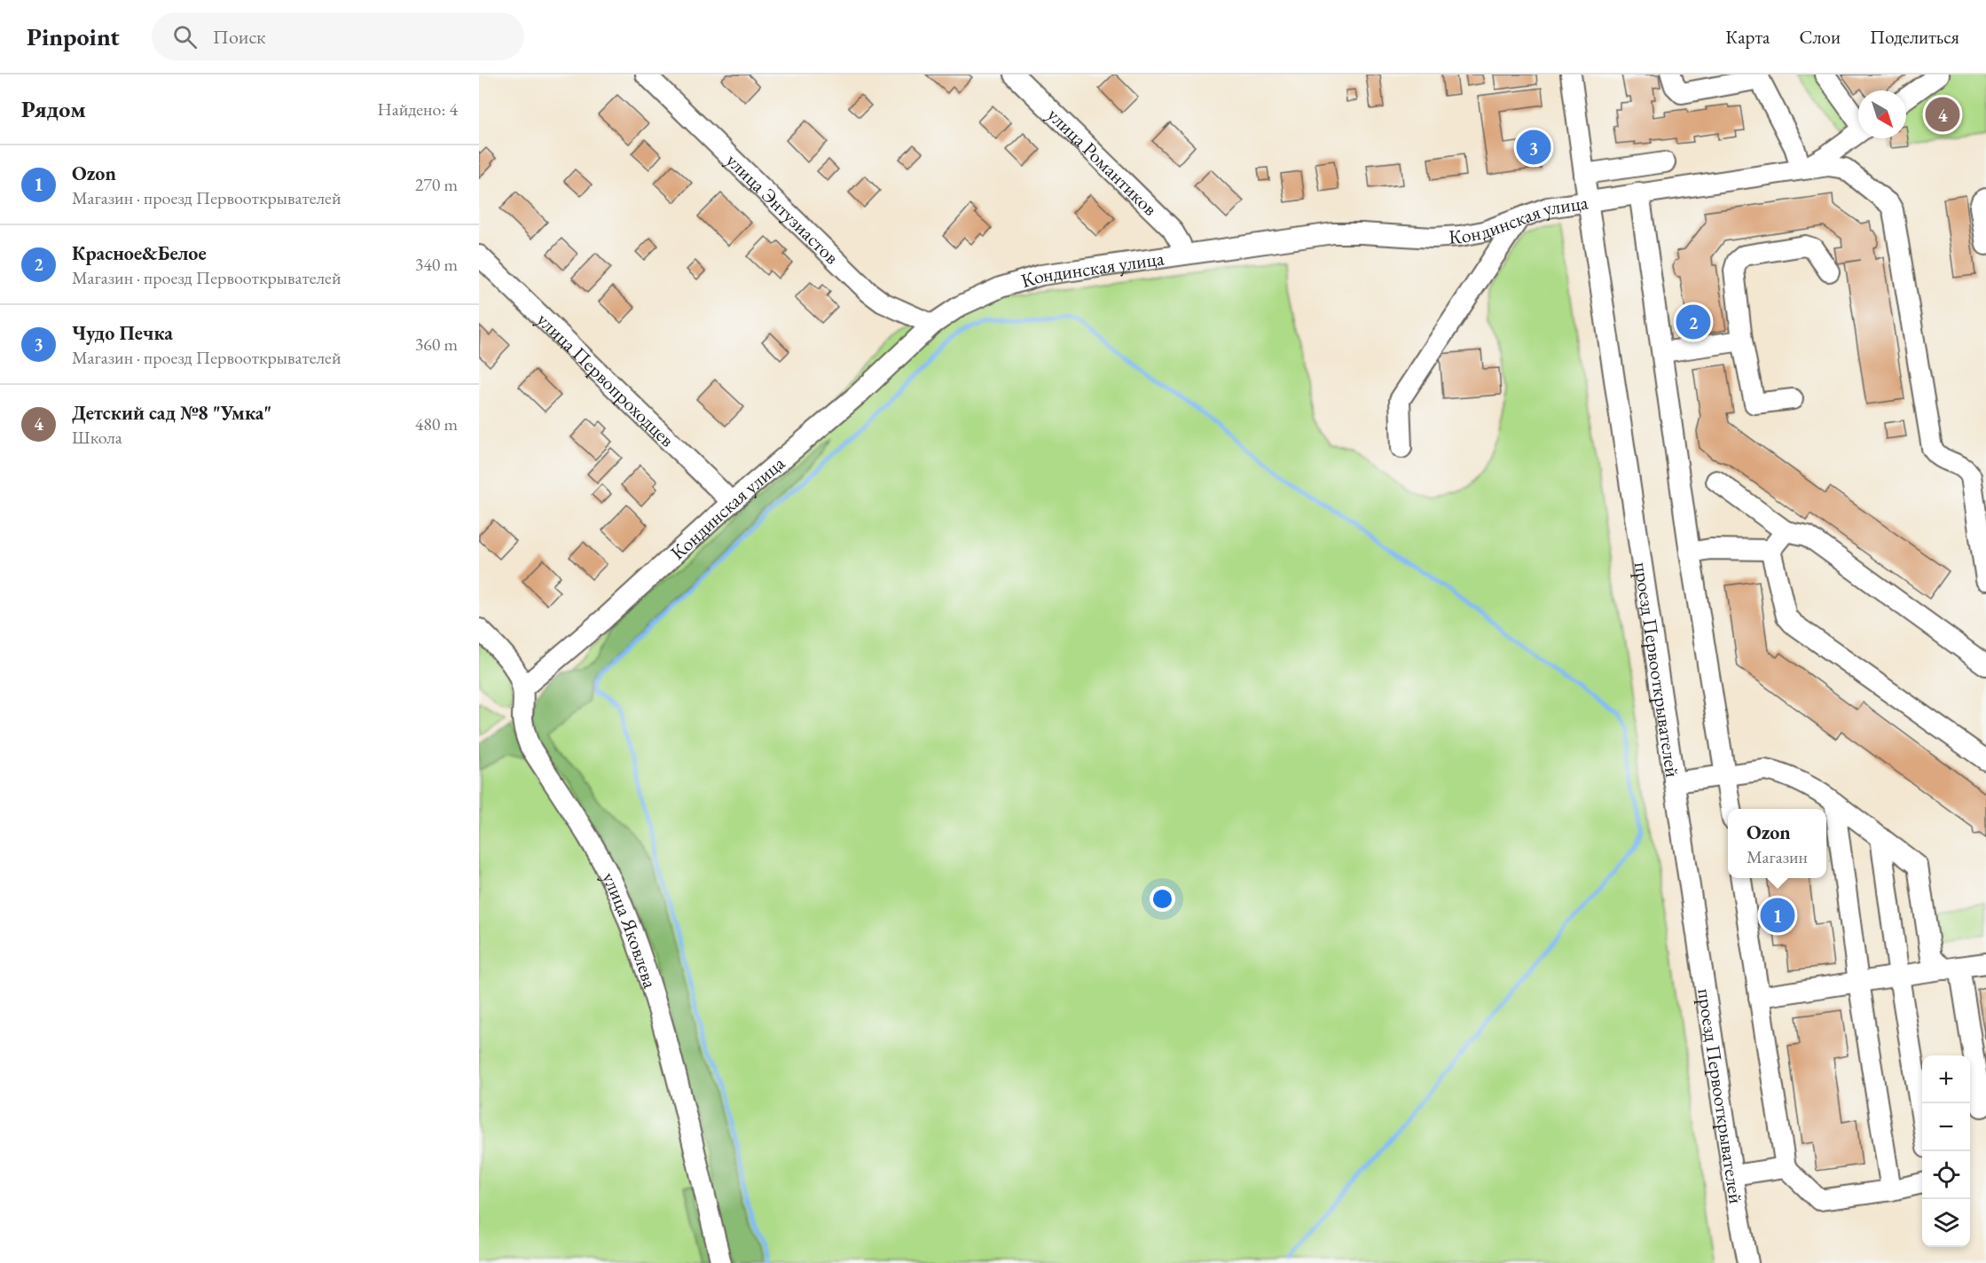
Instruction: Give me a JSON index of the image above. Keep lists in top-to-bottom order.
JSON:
{
  "streets": {
    "street": [
      "улица Романтиков",
      "улица Энтузиастов",
      "Кондинская улица",
      "улица Первопроходцев",
      "проезд Первооткрывателей",
      "улица Яковлева"
    ]
  },
  "crossings": [
    ["улица Романтиков", "Кондинская улица"],
    ["улица Энтузиастов", "Кондинская улица"],
    ["Кондинская улица", "улица Первопроходцев"],
    ["Кондинская улица", "проезд Первооткрывателей"],
    ["Кондинская улица", "улица Яковлева"]
  ],
  "north": "bottom right",
  "page": {
    "header": "Pinpoint",
    "search": "Поиск",
    "nav": ["Карта", "Слои", "Поделиться"],
    "heading": ["Рядом", "Найдено: 4"],
    "pins": [
      "4",
      "3",
      "2",
      "1"
    ],
    "list": [
      {
        "mark": "1",
        "name": "Ozon",
        "note": "Магазин · проезд Первооткрывателей",
        "value": "270 m"
      },
      {
        "mark": "2",
        "name": "Красное&Белое",
        "note": "Магазин · проезд Первооткрывателей",
        "value": "340 m"
      },
      {
        "mark": "3",
        "name": "Чудо Печка",
        "note": "Магазин · проезд Первооткрывателей",
        "value": "360 m"
      },
      {
        "mark": "4",
        "name": "Детский сад №8 \"Умка\"",
        "note": "Школа",
        "value": "480 m"
      }
    ],
    "popup": ["Ozon", "Магазин"],
    "map_buttons": ["+", "−"]
  }
}
